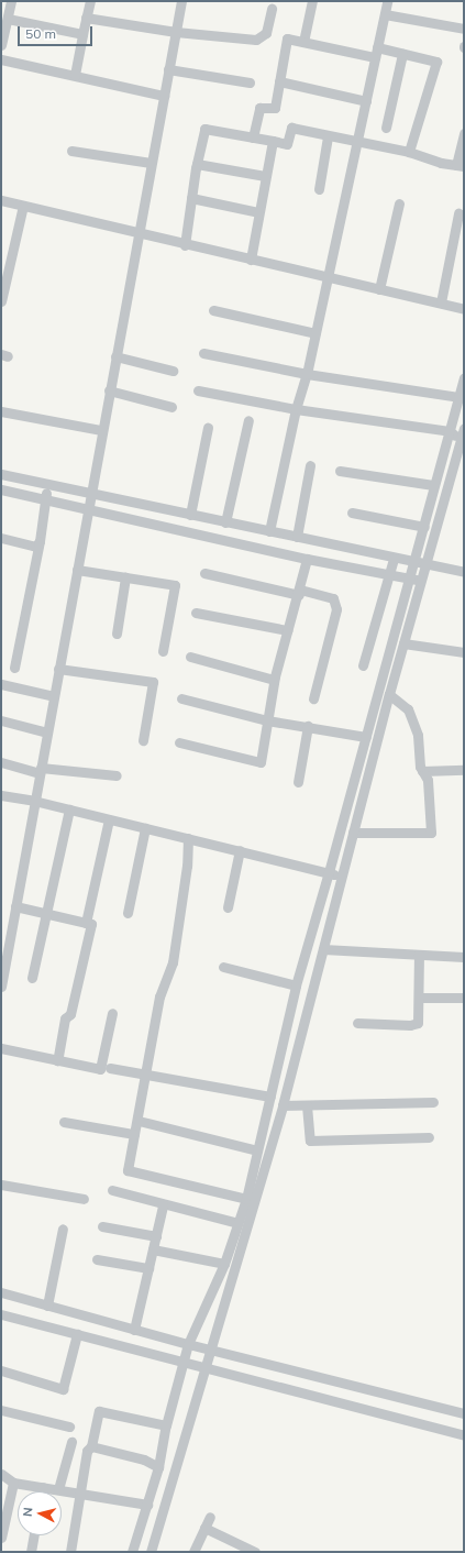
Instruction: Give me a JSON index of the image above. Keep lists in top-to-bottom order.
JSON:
{
  "scale_bar": "50 m",
  "north": "left"
}
